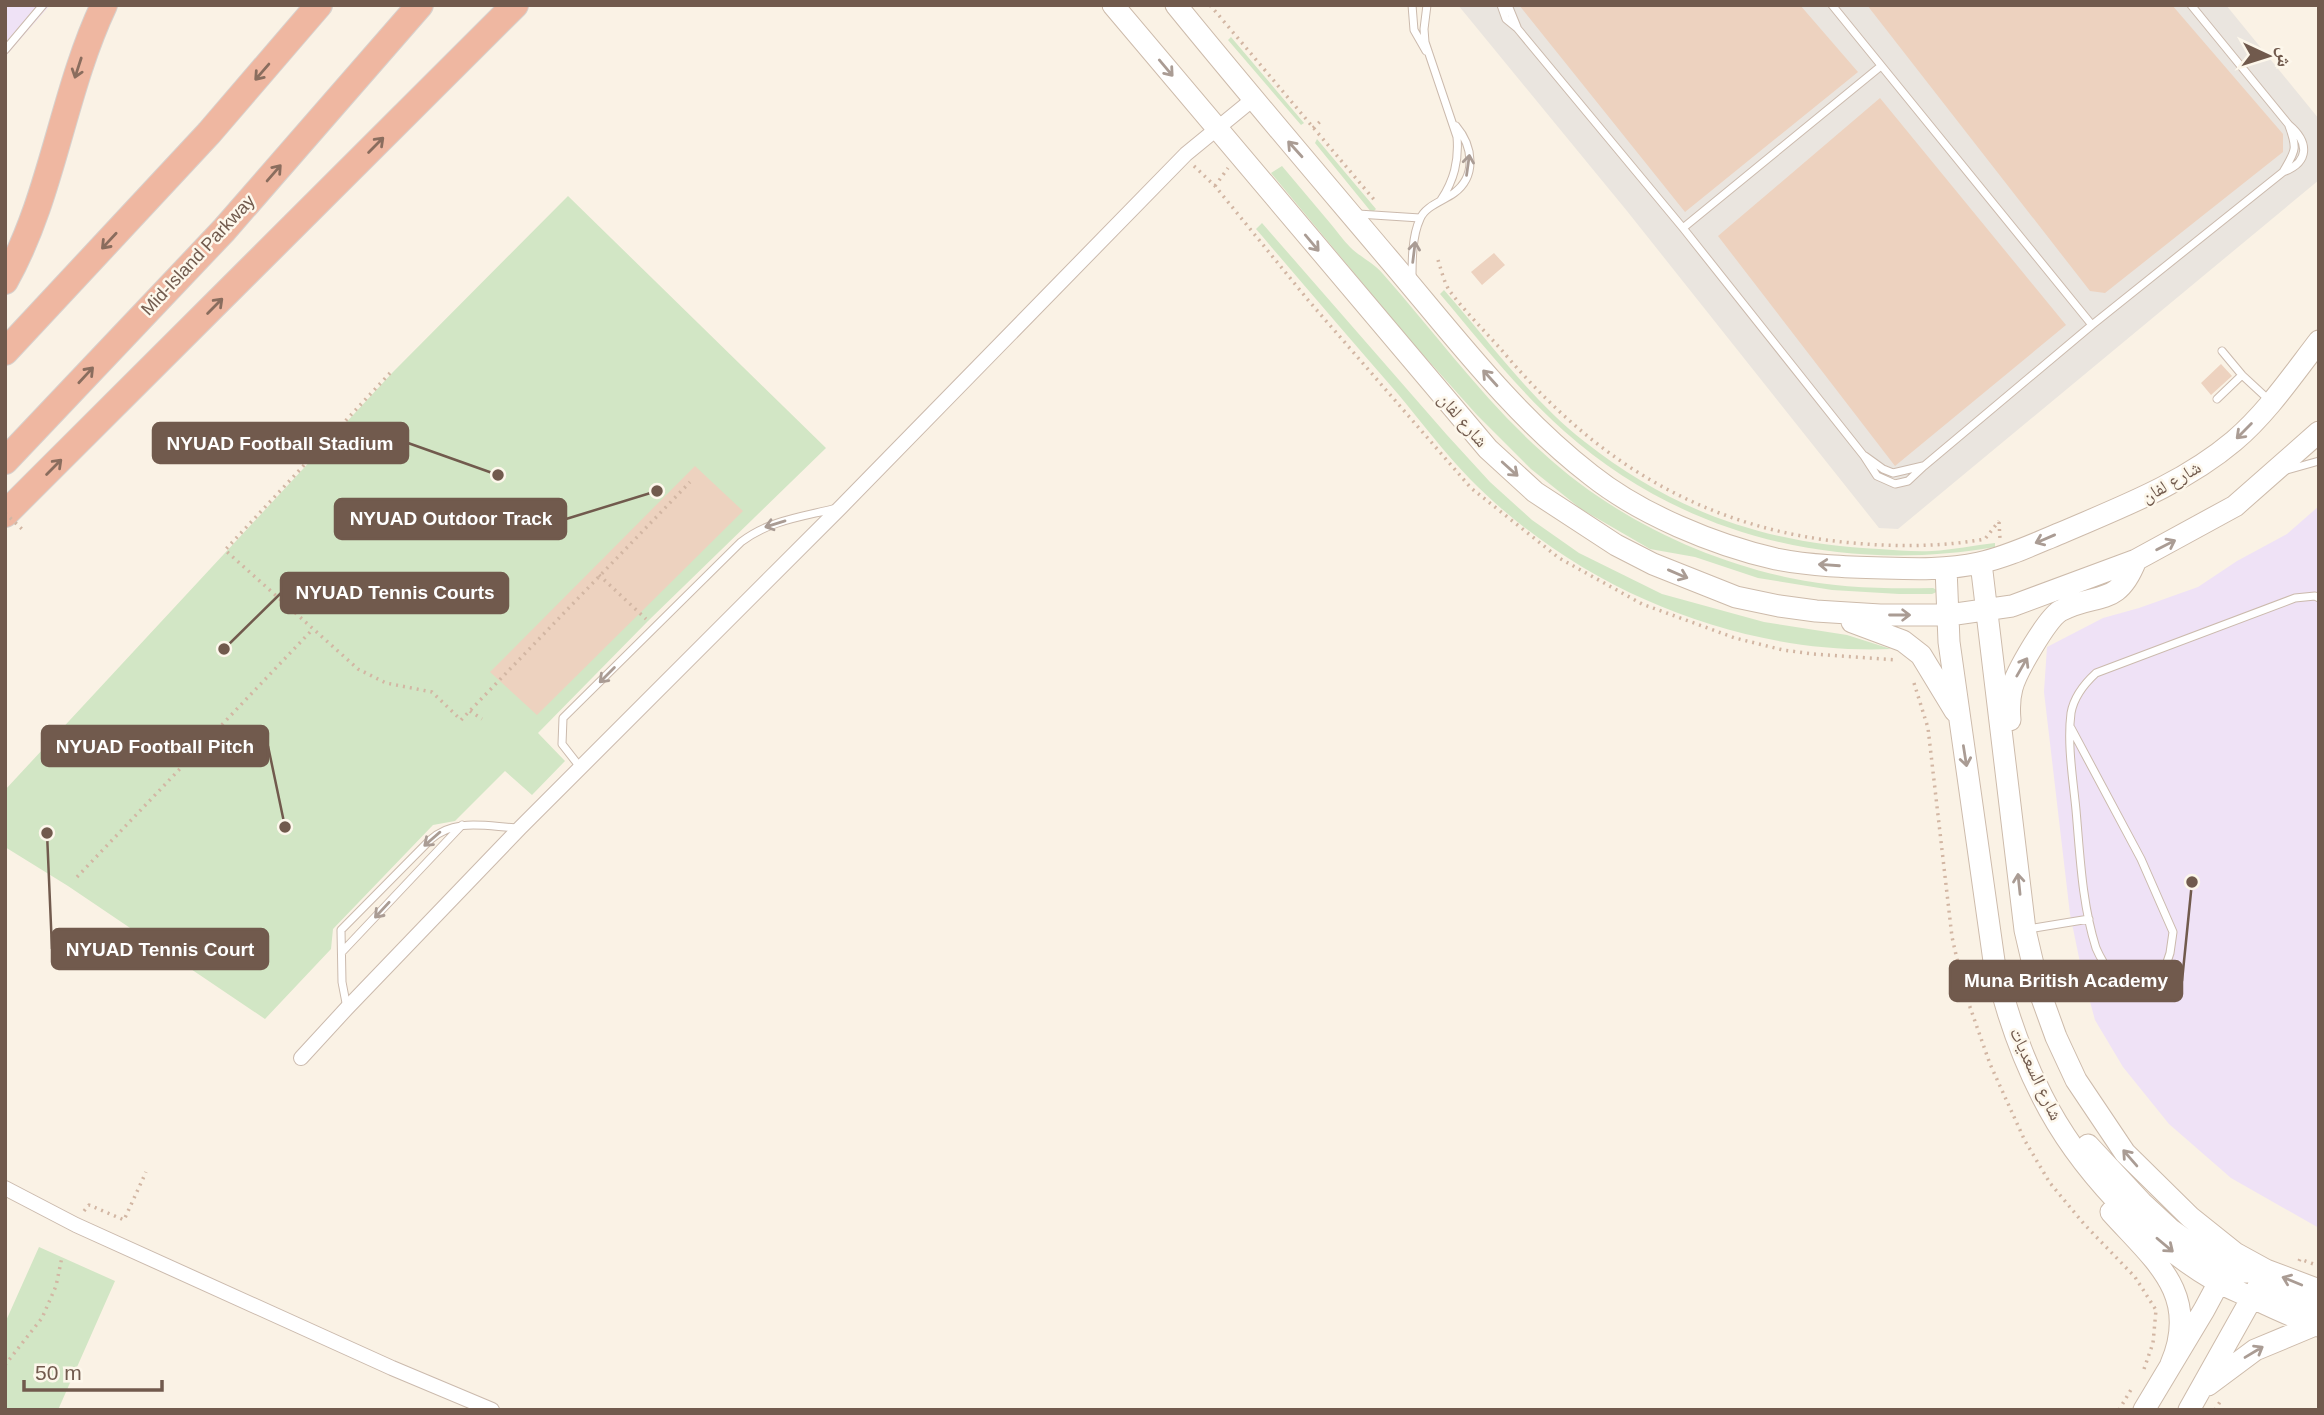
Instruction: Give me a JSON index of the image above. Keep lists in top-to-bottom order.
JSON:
{
  "streets": {
    "highway": ["Mid-Island Parkway"],
    "street": ["شارع لفان", "شارع السعديات"]
  },
  "crossings": [
    ["شارع لفان", "شارع السعديات"]
  ],
  "places": [
    "NYUAD Football Stadium",
    "NYUAD Outdoor Track",
    "NYUAD Tennis Courts",
    "NYUAD Football Pitch",
    "NYUAD Tennis Court",
    "Muna British Academy"
  ],
  "scale_bar": "50 m",
  "north": "right"
}
